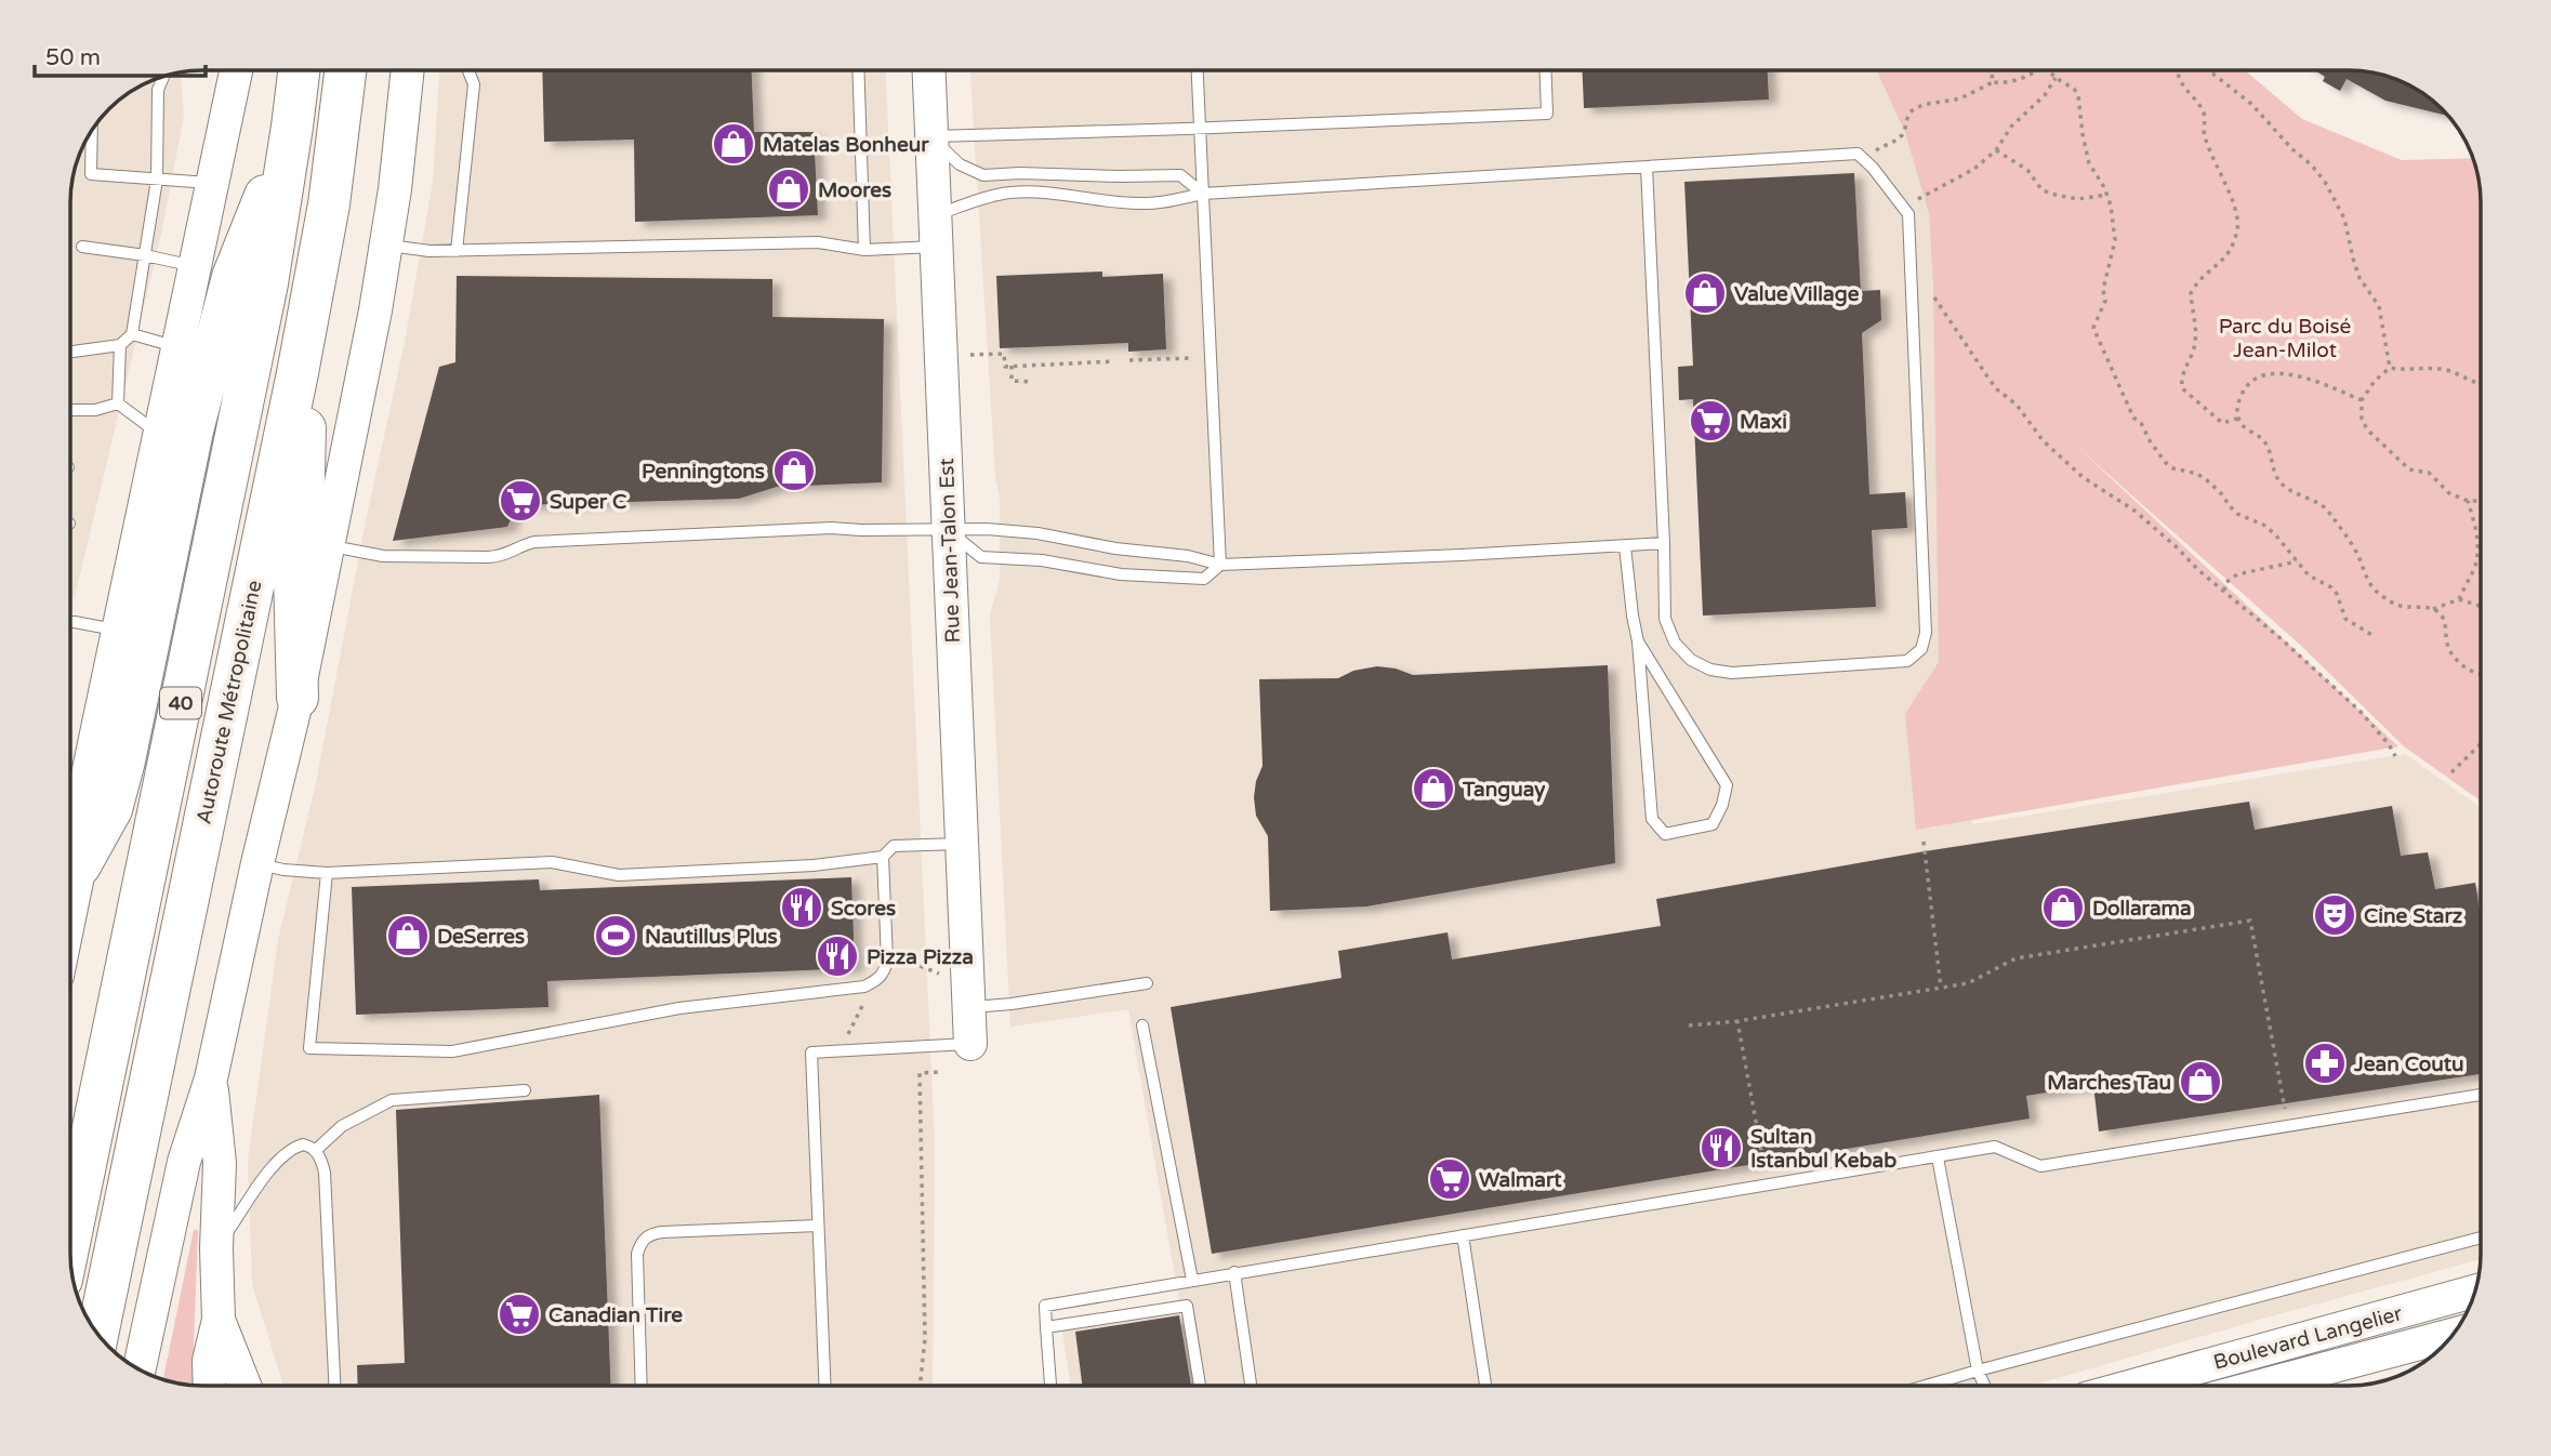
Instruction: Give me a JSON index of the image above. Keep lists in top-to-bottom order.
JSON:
{
  "streets": {
    "highway": ["Autoroute Métropolitaine", "40"],
    "main road": ["Rue Jean-Talon Est", "Boulevard Langelier"]
  },
  "parks": ["Parc du Boisé Jean-Milot"],
  "places": {
    "shop": [
      "Matelas Bonheur",
      "Moores",
      "Value Village",
      "Penningtons",
      "Tanguay",
      "Dollarama",
      "DeSerres",
      "Marches Tau"
    ],
    "supermarket": [
      "Maxi",
      "Super C",
      "Walmart",
      "Canadian Tire"
    ],
    "restaurant": ["Scores", "Pizza Pizza", "Sultan Istanbul Kebab"],
    "theatre": ["Cine Starz"],
    "sports": ["Nautillus Plus"],
    "pharmacy": ["Jean Coutu"]
  },
  "scale_bar": "50 m"
}
